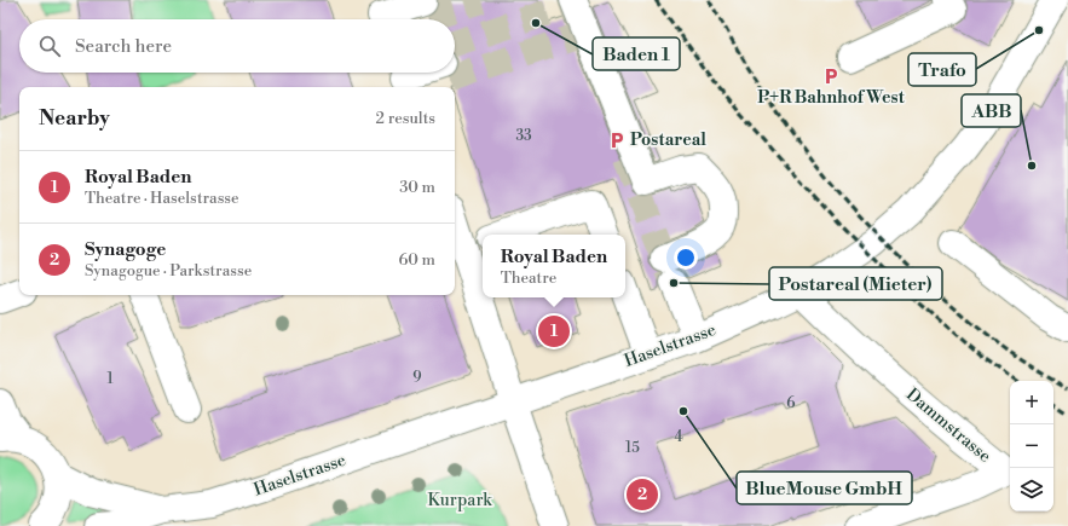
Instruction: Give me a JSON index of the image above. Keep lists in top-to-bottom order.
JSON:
{
  "streets": {
    "street": ["Haselstrasse", "Dammstrasse"]
  },
  "crossings": [
    ["Haselstrasse", "Dammstrasse"]
  ],
  "parks": ["Kurpark"],
  "places": {
    "other": [
      "Baden 1",
      "Trafo",
      "ABB",
      "Postareal (Mieter)",
      "BlueMouse GmbH"
    ],
    "parking": ["P+R Bahnhof West", "Postareal"]
  },
  "house_numbers": [
    "33",
    "9",
    "1",
    "6",
    "4",
    "15"
  ],
  "page": {
    "search": "Search here",
    "heading": ["Nearby", "2 results"],
    "list": [
      {
        "mark": "1",
        "name": "Royal Baden",
        "note": "Theatre · Haselstrasse",
        "value": "30 m"
      },
      {
        "mark": "2",
        "name": "Synagoge",
        "note": "Synagogue · Parkstrasse",
        "value": "60 m"
      }
    ],
    "popup": ["Royal Baden", "Theatre"],
    "pins": ["1", "2"],
    "map_buttons": ["+", "−"]
  }
}
